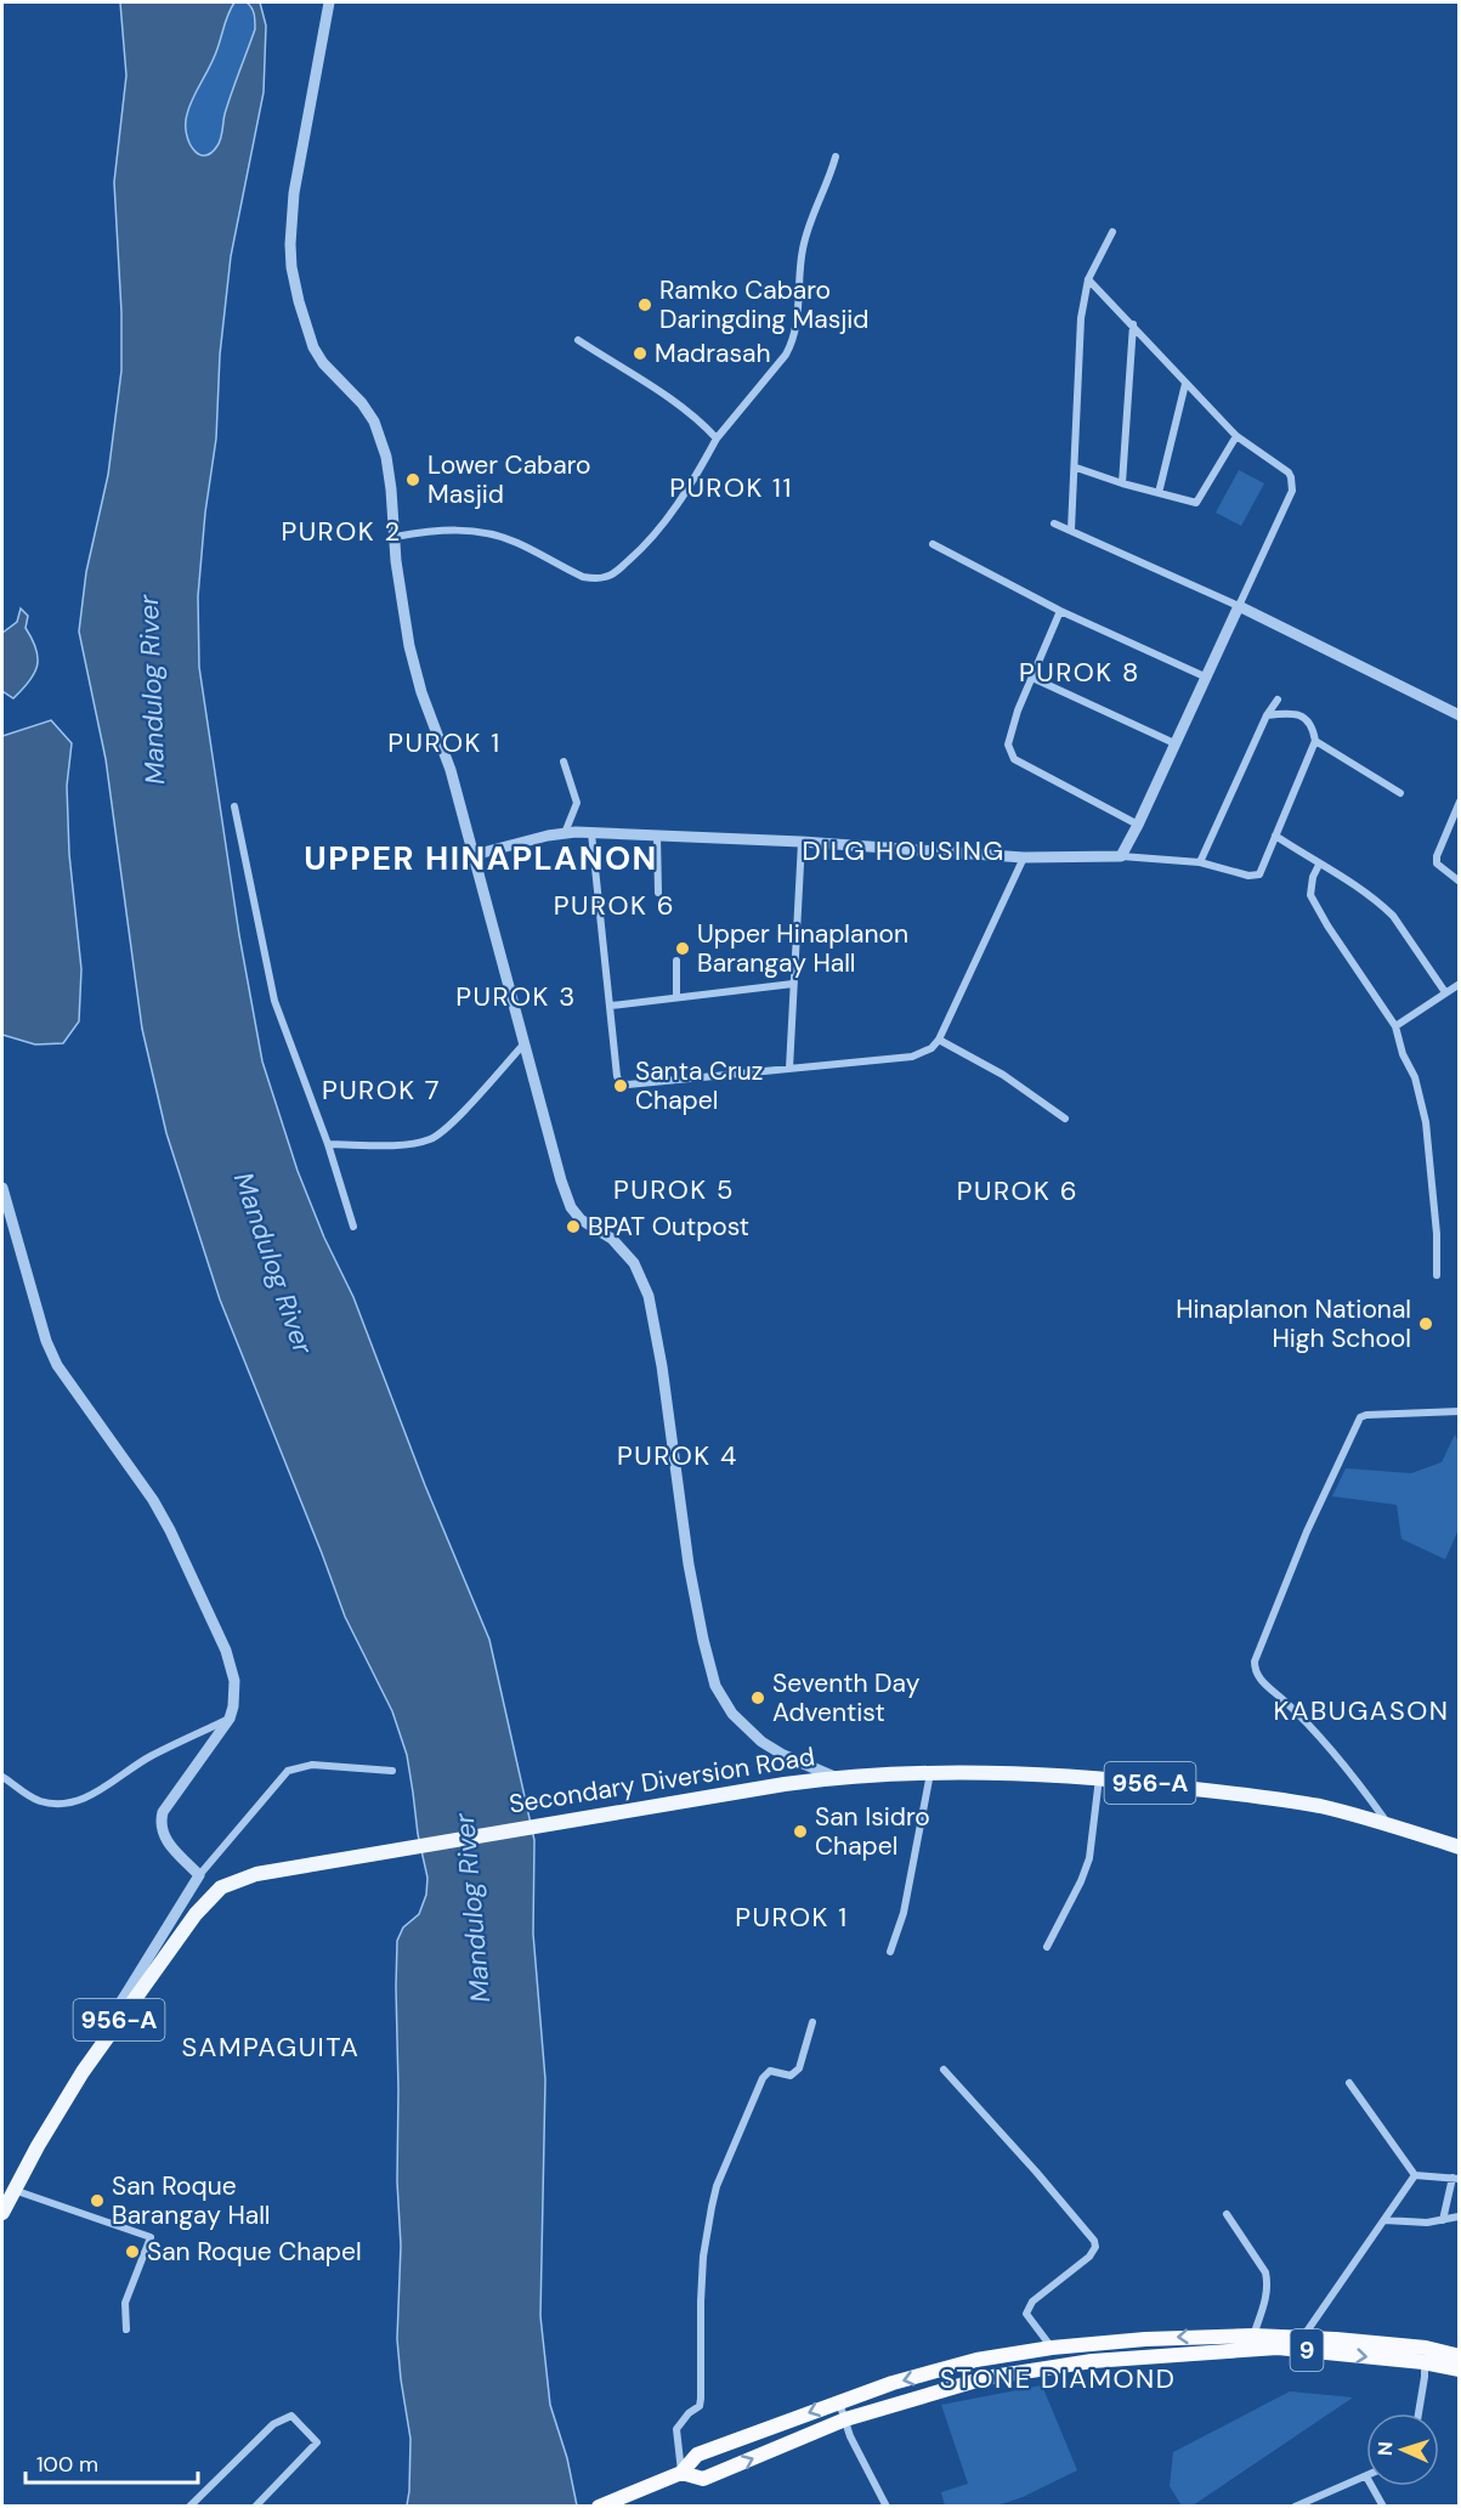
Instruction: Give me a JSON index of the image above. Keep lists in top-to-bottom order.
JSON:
{
  "streets": {
    "highway": ["9"],
    "main road": ["Secondary Diversion Road", "956-A"]
  },
  "districts": [
    "PUROK 11",
    "PUROK 2",
    "PUROK 8",
    "PUROK 1",
    "DILG HOUSING",
    "UPPER HINAPLANON",
    "PUROK 6",
    "PUROK 3",
    "PUROK 7",
    "PUROK 5",
    "PUROK 6",
    "PUROK 4",
    "KABUGASON",
    "PUROK 1",
    "SAMPAGUITA",
    "STONE DIAMOND"
  ],
  "water": ["Mandulog River"],
  "places": [
    "Ramko Cabaro Daringding Masjid",
    "Madrasah",
    "Lower Cabaro Masjid",
    "Upper Hinaplanon Barangay Hall",
    "Santa Cruz Chapel",
    "BPAT Outpost",
    "Hinaplanon National High School",
    "Seventh Day Adventist",
    "San Isidro Chapel",
    "San Roque Barangay Hall",
    "San Roque Chapel"
  ],
  "scale_bar": "100 m",
  "north": "left"
}
